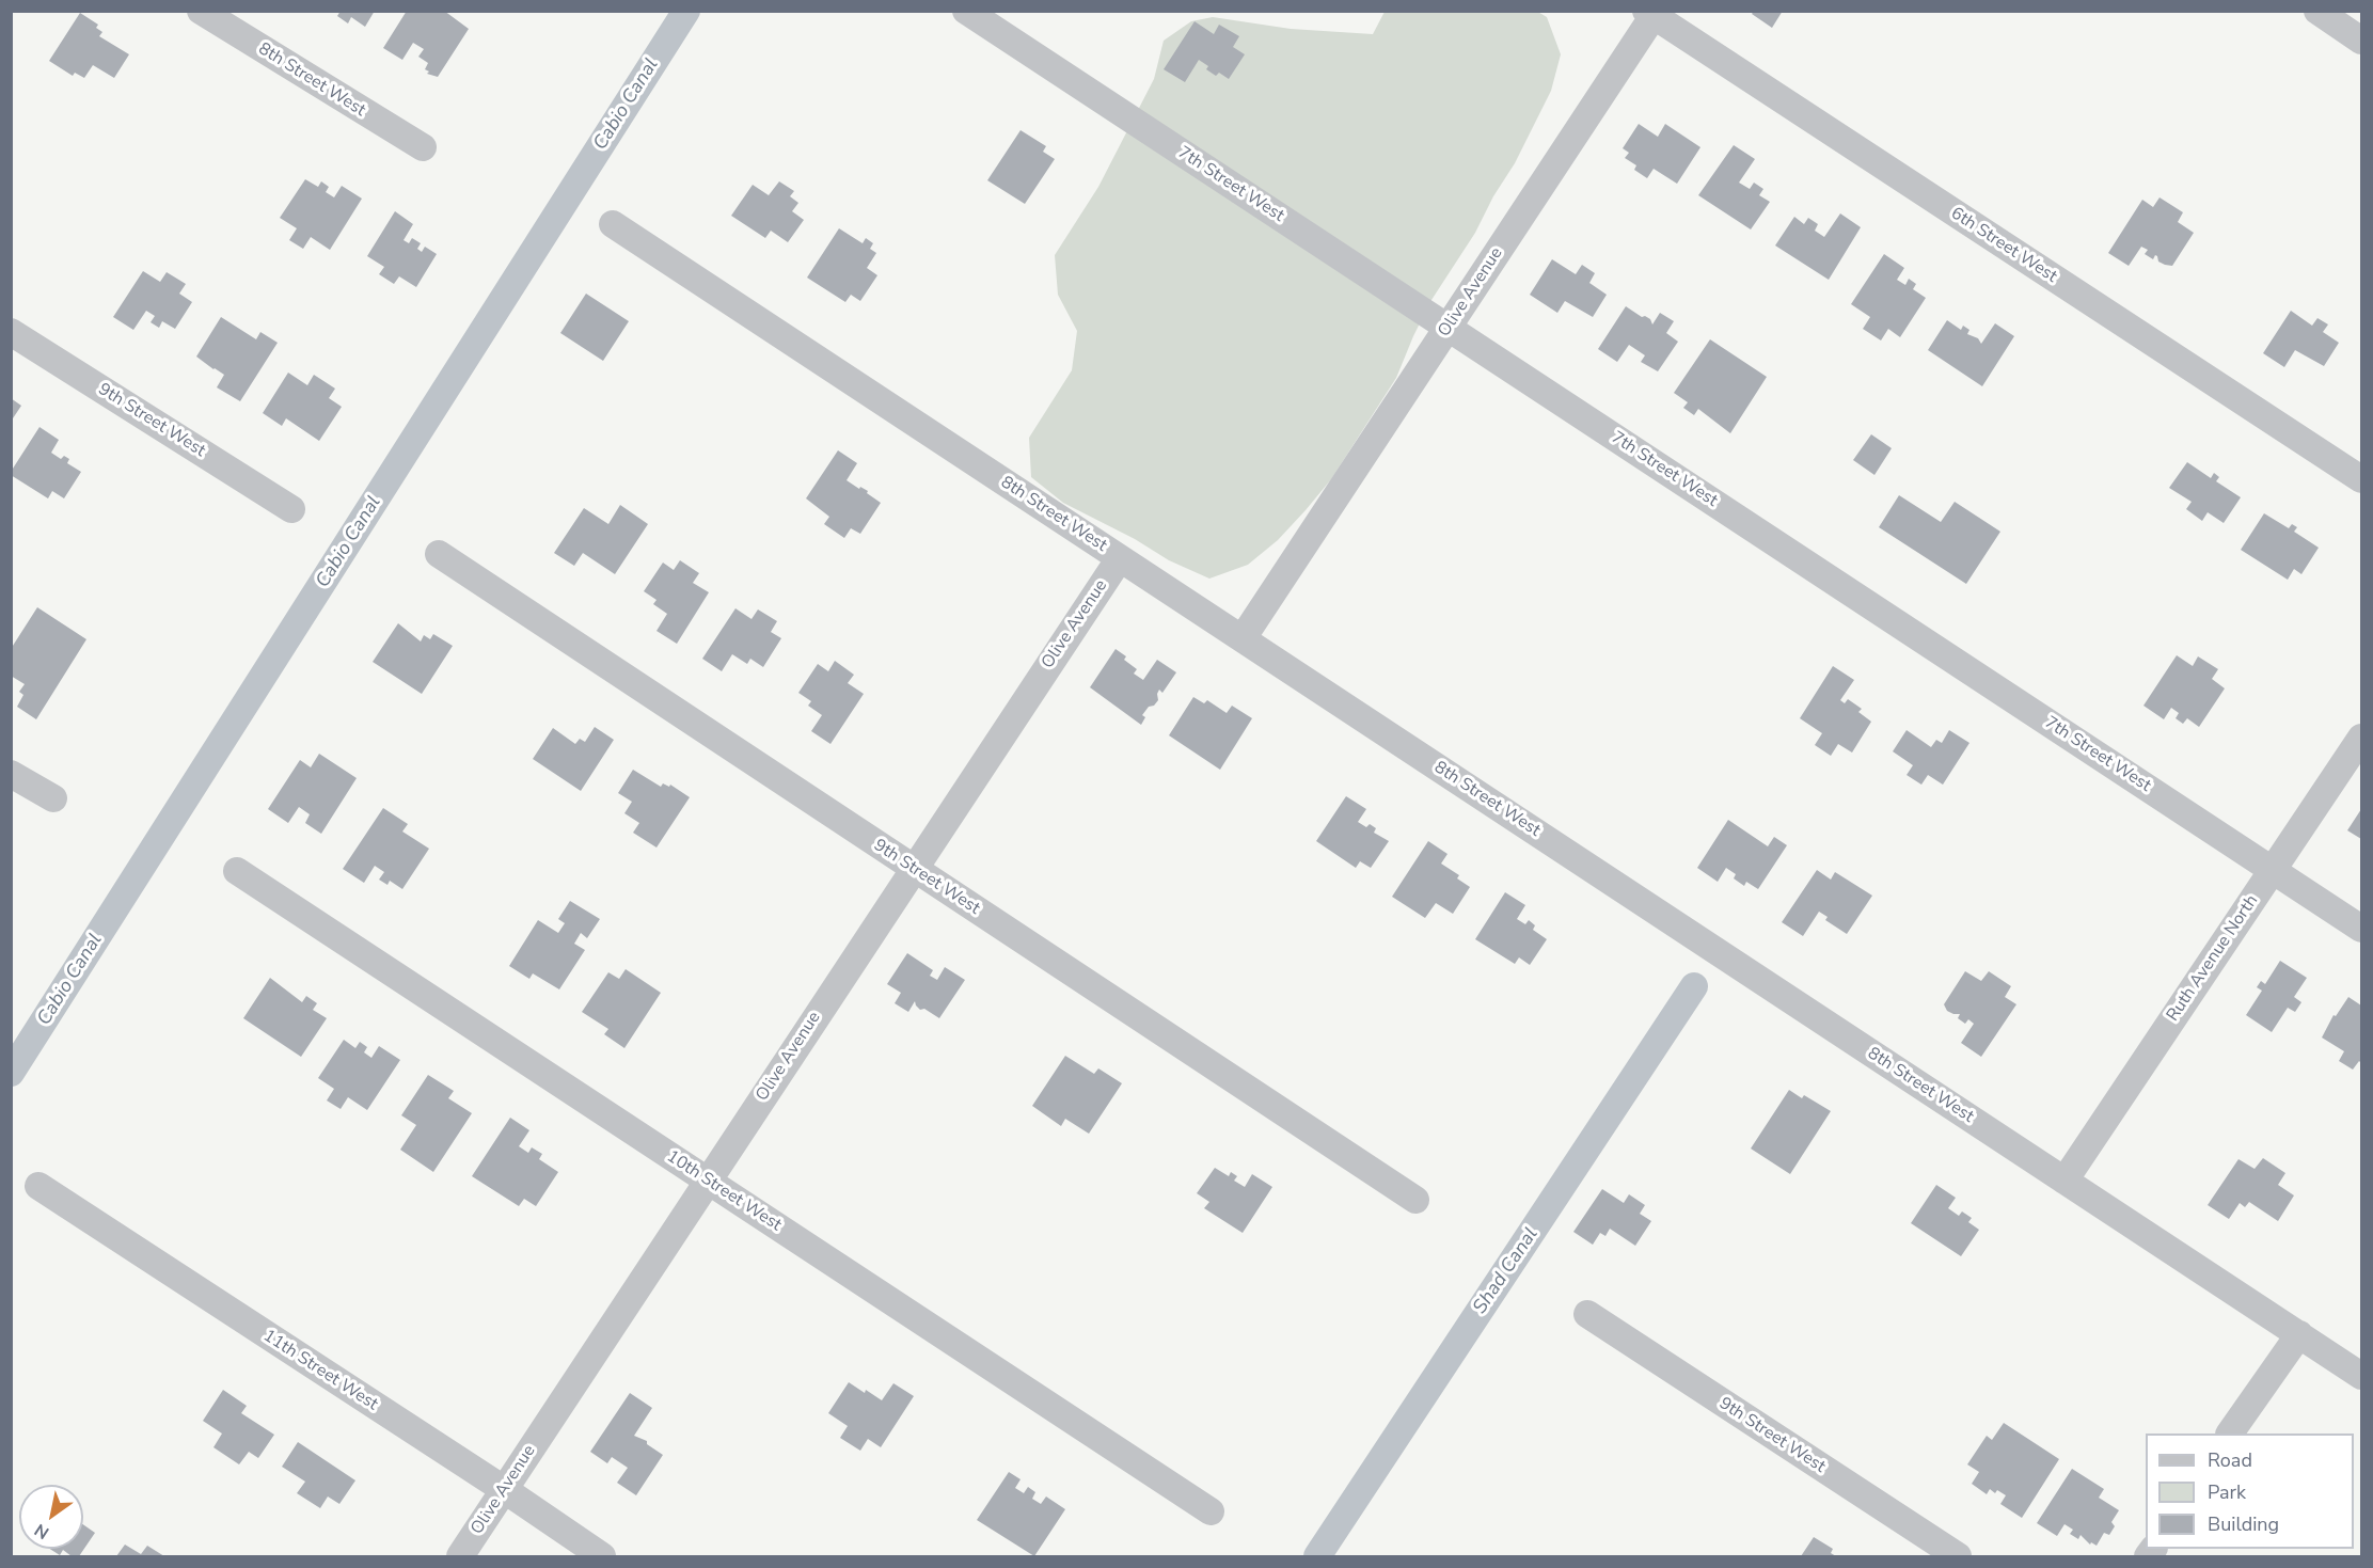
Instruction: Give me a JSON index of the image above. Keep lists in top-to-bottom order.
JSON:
{
  "streets": {
    "street": [
      "8th Street West",
      "7th Street West",
      "6th Street West",
      "Olive Avenue",
      "9th Street West",
      "Ruth Avenue North",
      "10th Street West",
      "11th Street West"
    ]
  },
  "crossings": [
    ["8th Street West", "Olive Avenue"],
    ["8th Street West", "Ruth Avenue North"],
    ["7th Street West", "Olive Avenue"],
    ["7th Street West", "Ruth Avenue North"],
    ["6th Street West", "Olive Avenue"],
    ["Olive Avenue", "9th Street West"],
    ["Olive Avenue", "10th Street West"],
    ["Olive Avenue", "11th Street West"]
  ],
  "water": ["Cabio Canal", "Shad Canal"],
  "legend": ["Road", "Park", "Building"],
  "north": "bottom left"
}
